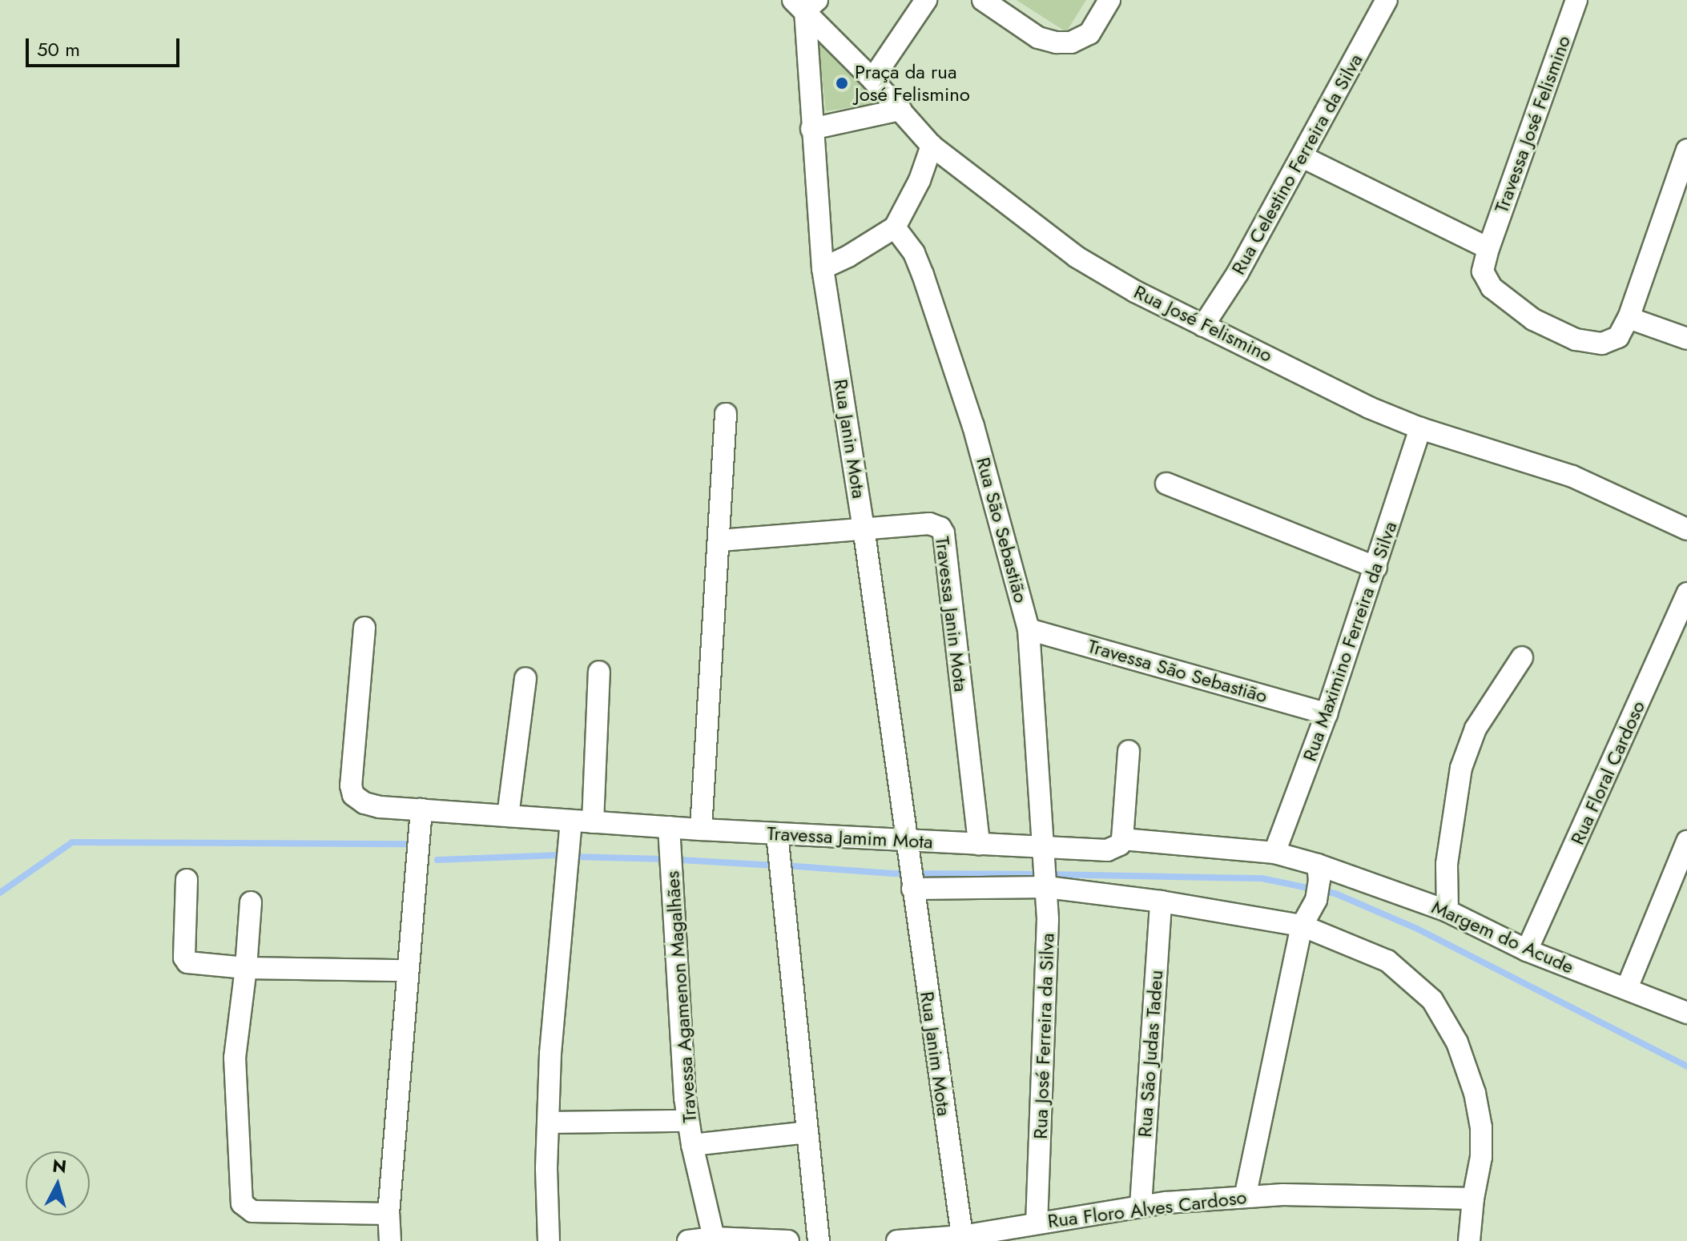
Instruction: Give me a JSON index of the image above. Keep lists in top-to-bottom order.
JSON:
{
  "streets": {
    "street": [
      "Travessa José Felismino",
      "Rua Celestino Ferreira da Silva",
      "Rua José Felismino",
      "Rua Janin Mota",
      "Rua São Sebastião",
      "Travessa Janin Mota",
      "Rua Maximino Ferreira da Silva",
      "Travessa São Sebastião",
      "Rua Floral Cardoso",
      "Travessa Jamim Mota",
      "Margem do Acude",
      "Travessa Agamenon Magalhães",
      "Rua José Ferreira da Silva",
      "Rua Janim Mota",
      "Rua São Judas Tadeu",
      "Rua Floro Alves Cardoso"
    ]
  },
  "crossings": [
    ["Rua Celestino Ferreira da Silva", "Rua José Felismino"],
    ["Rua José Felismino", "Rua Janin Mota"],
    ["Rua José Felismino", "Rua Maximino Ferreira da Silva"],
    ["Rua Janin Mota", "Travessa Janin Mota"],
    ["Rua Janin Mota", "Travessa Jamim Mota"],
    ["Rua Janin Mota", "Rua Janim Mota"],
    ["Rua São Sebastião", "Travessa São Sebastião"],
    ["Rua São Sebastião", "Travessa Jamim Mota"],
    ["Rua São Sebastião", "Rua José Ferreira da Silva"],
    ["Travessa Janin Mota", "Travessa Jamim Mota"],
    ["Rua Maximino Ferreira da Silva", "Travessa São Sebastião"],
    ["Rua Maximino Ferreira da Silva", "Margem do Acude"],
    ["Rua Floral Cardoso", "Margem do Acude"],
    ["Travessa Jamim Mota", "Travessa Agamenon Magalhães"],
    ["Travessa Jamim Mota", "Rua José Ferreira da Silva"],
    ["Rua José Ferreira da Silva", "Rua Floro Alves Cardoso"],
    ["Rua Janim Mota", "Rua Floro Alves Cardoso"],
    ["Rua São Judas Tadeu", "Rua Floro Alves Cardoso"]
  ],
  "places": ["Praça da rua José Felismino"],
  "scale_bar": "50 m",
  "north": "top"
}
